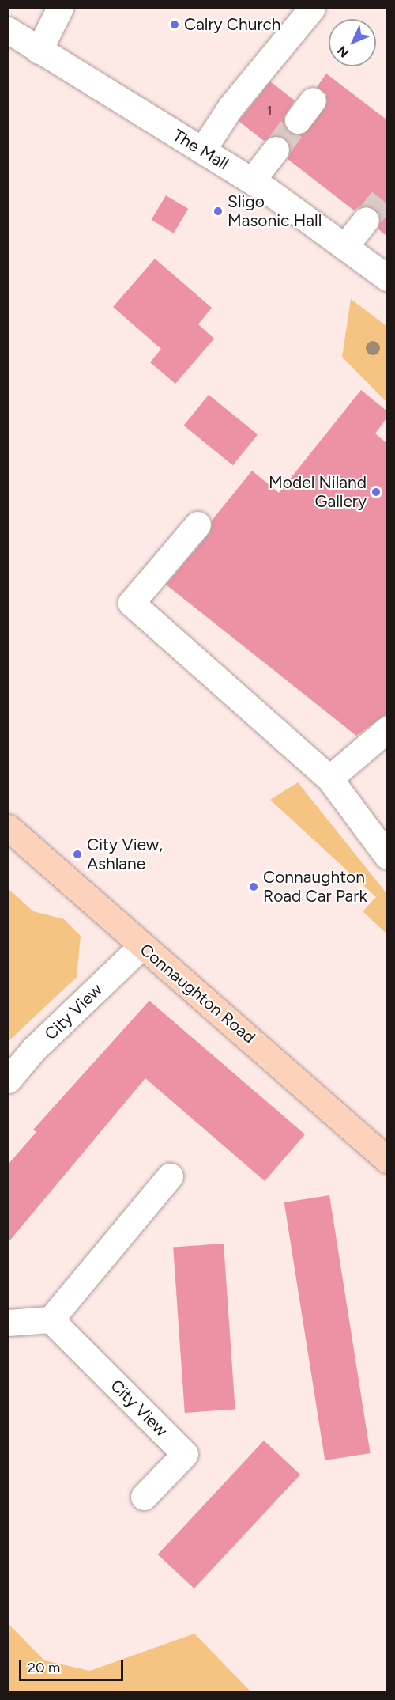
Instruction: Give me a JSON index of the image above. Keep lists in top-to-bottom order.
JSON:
{
  "streets": {
    "main road": ["Connaughton Road"],
    "street": ["The Mall", "City View"]
  },
  "crossings": [
    ["Connaughton Road", "City View"]
  ],
  "places": [
    "Calry Church",
    "Sligo Masonic Hall",
    "Model Niland Gallery",
    "City View, Ashlane",
    "Connaughton Road Car Park"
  ],
  "house_numbers": ["1"],
  "scale_bar": "20 m",
  "north": "bottom left"
}
